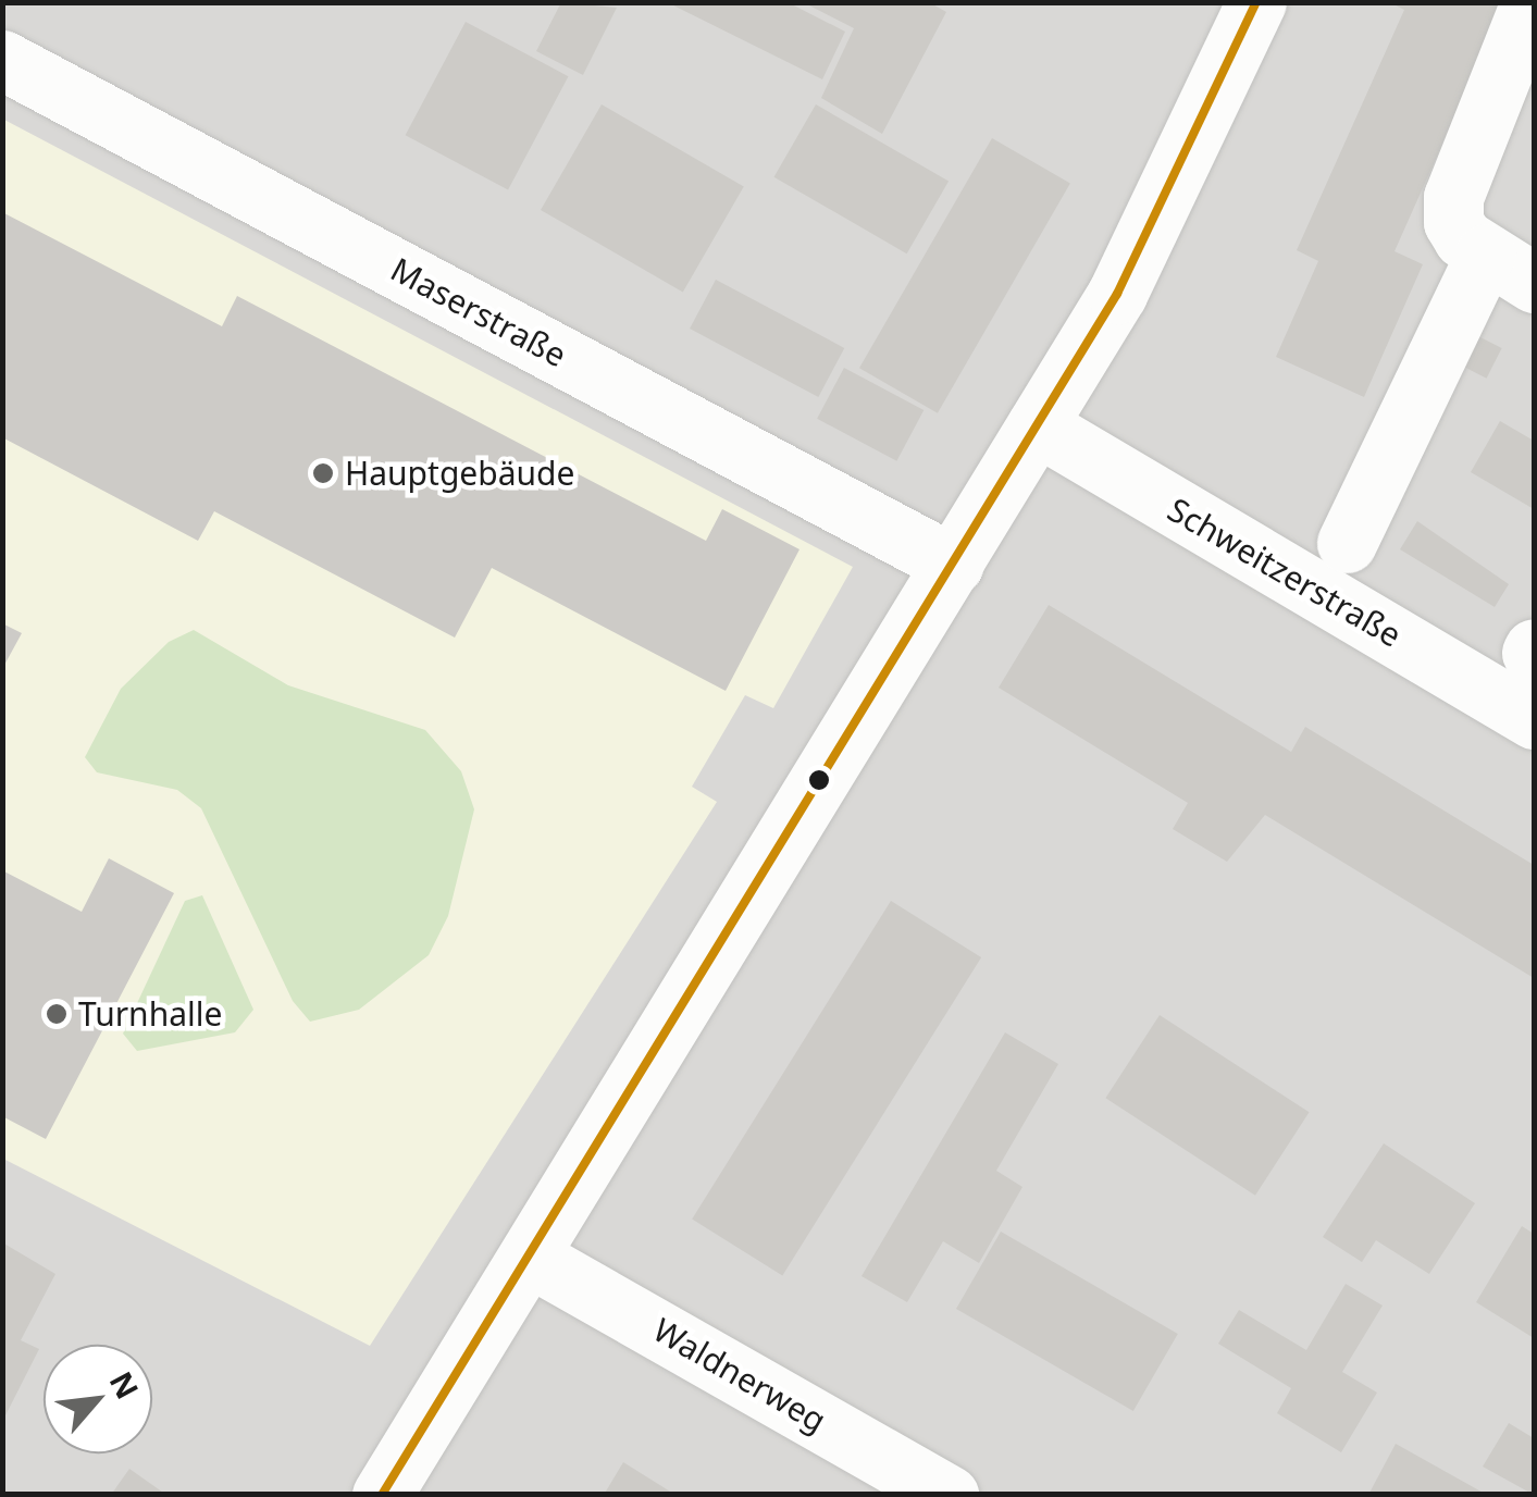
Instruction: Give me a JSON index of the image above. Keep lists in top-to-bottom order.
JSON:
{
  "streets": {
    "street": ["Maserstraße", "Schweitzerstraße", "Waldnerweg"]
  },
  "places": ["Hauptgebäude", "Turnhalle"],
  "north": "top right"
}
